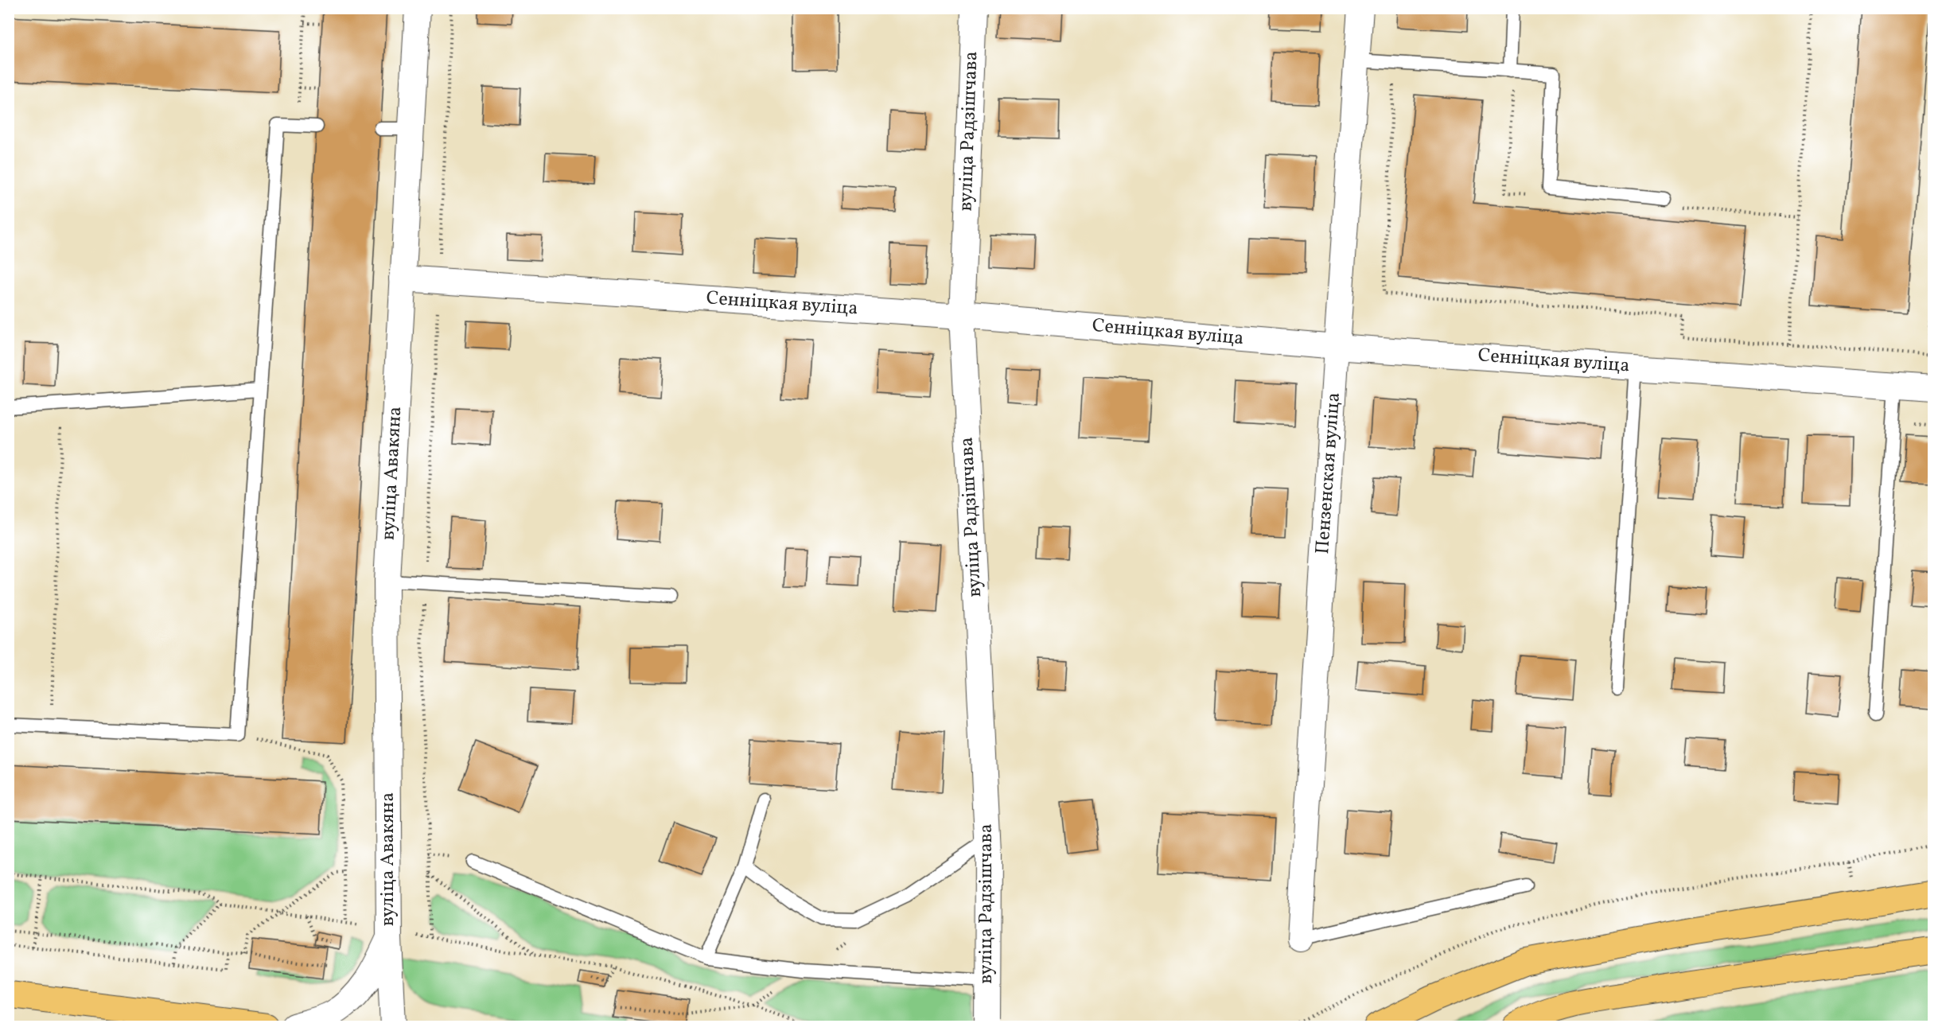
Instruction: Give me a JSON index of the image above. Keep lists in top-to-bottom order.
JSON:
{
  "streets": {
    "street": [
      "вуліца Радзішчава",
      "Сенніцкая вуліца",
      "вуліца Авакяна",
      "Пензенская вуліца"
    ]
  },
  "crossings": [
    ["вуліца Радзішчава", "Сенніцкая вуліца"],
    ["Сенніцкая вуліца", "вуліца Авакяна"],
    ["Сенніцкая вуліца", "Пензенская вуліца"]
  ]
}
